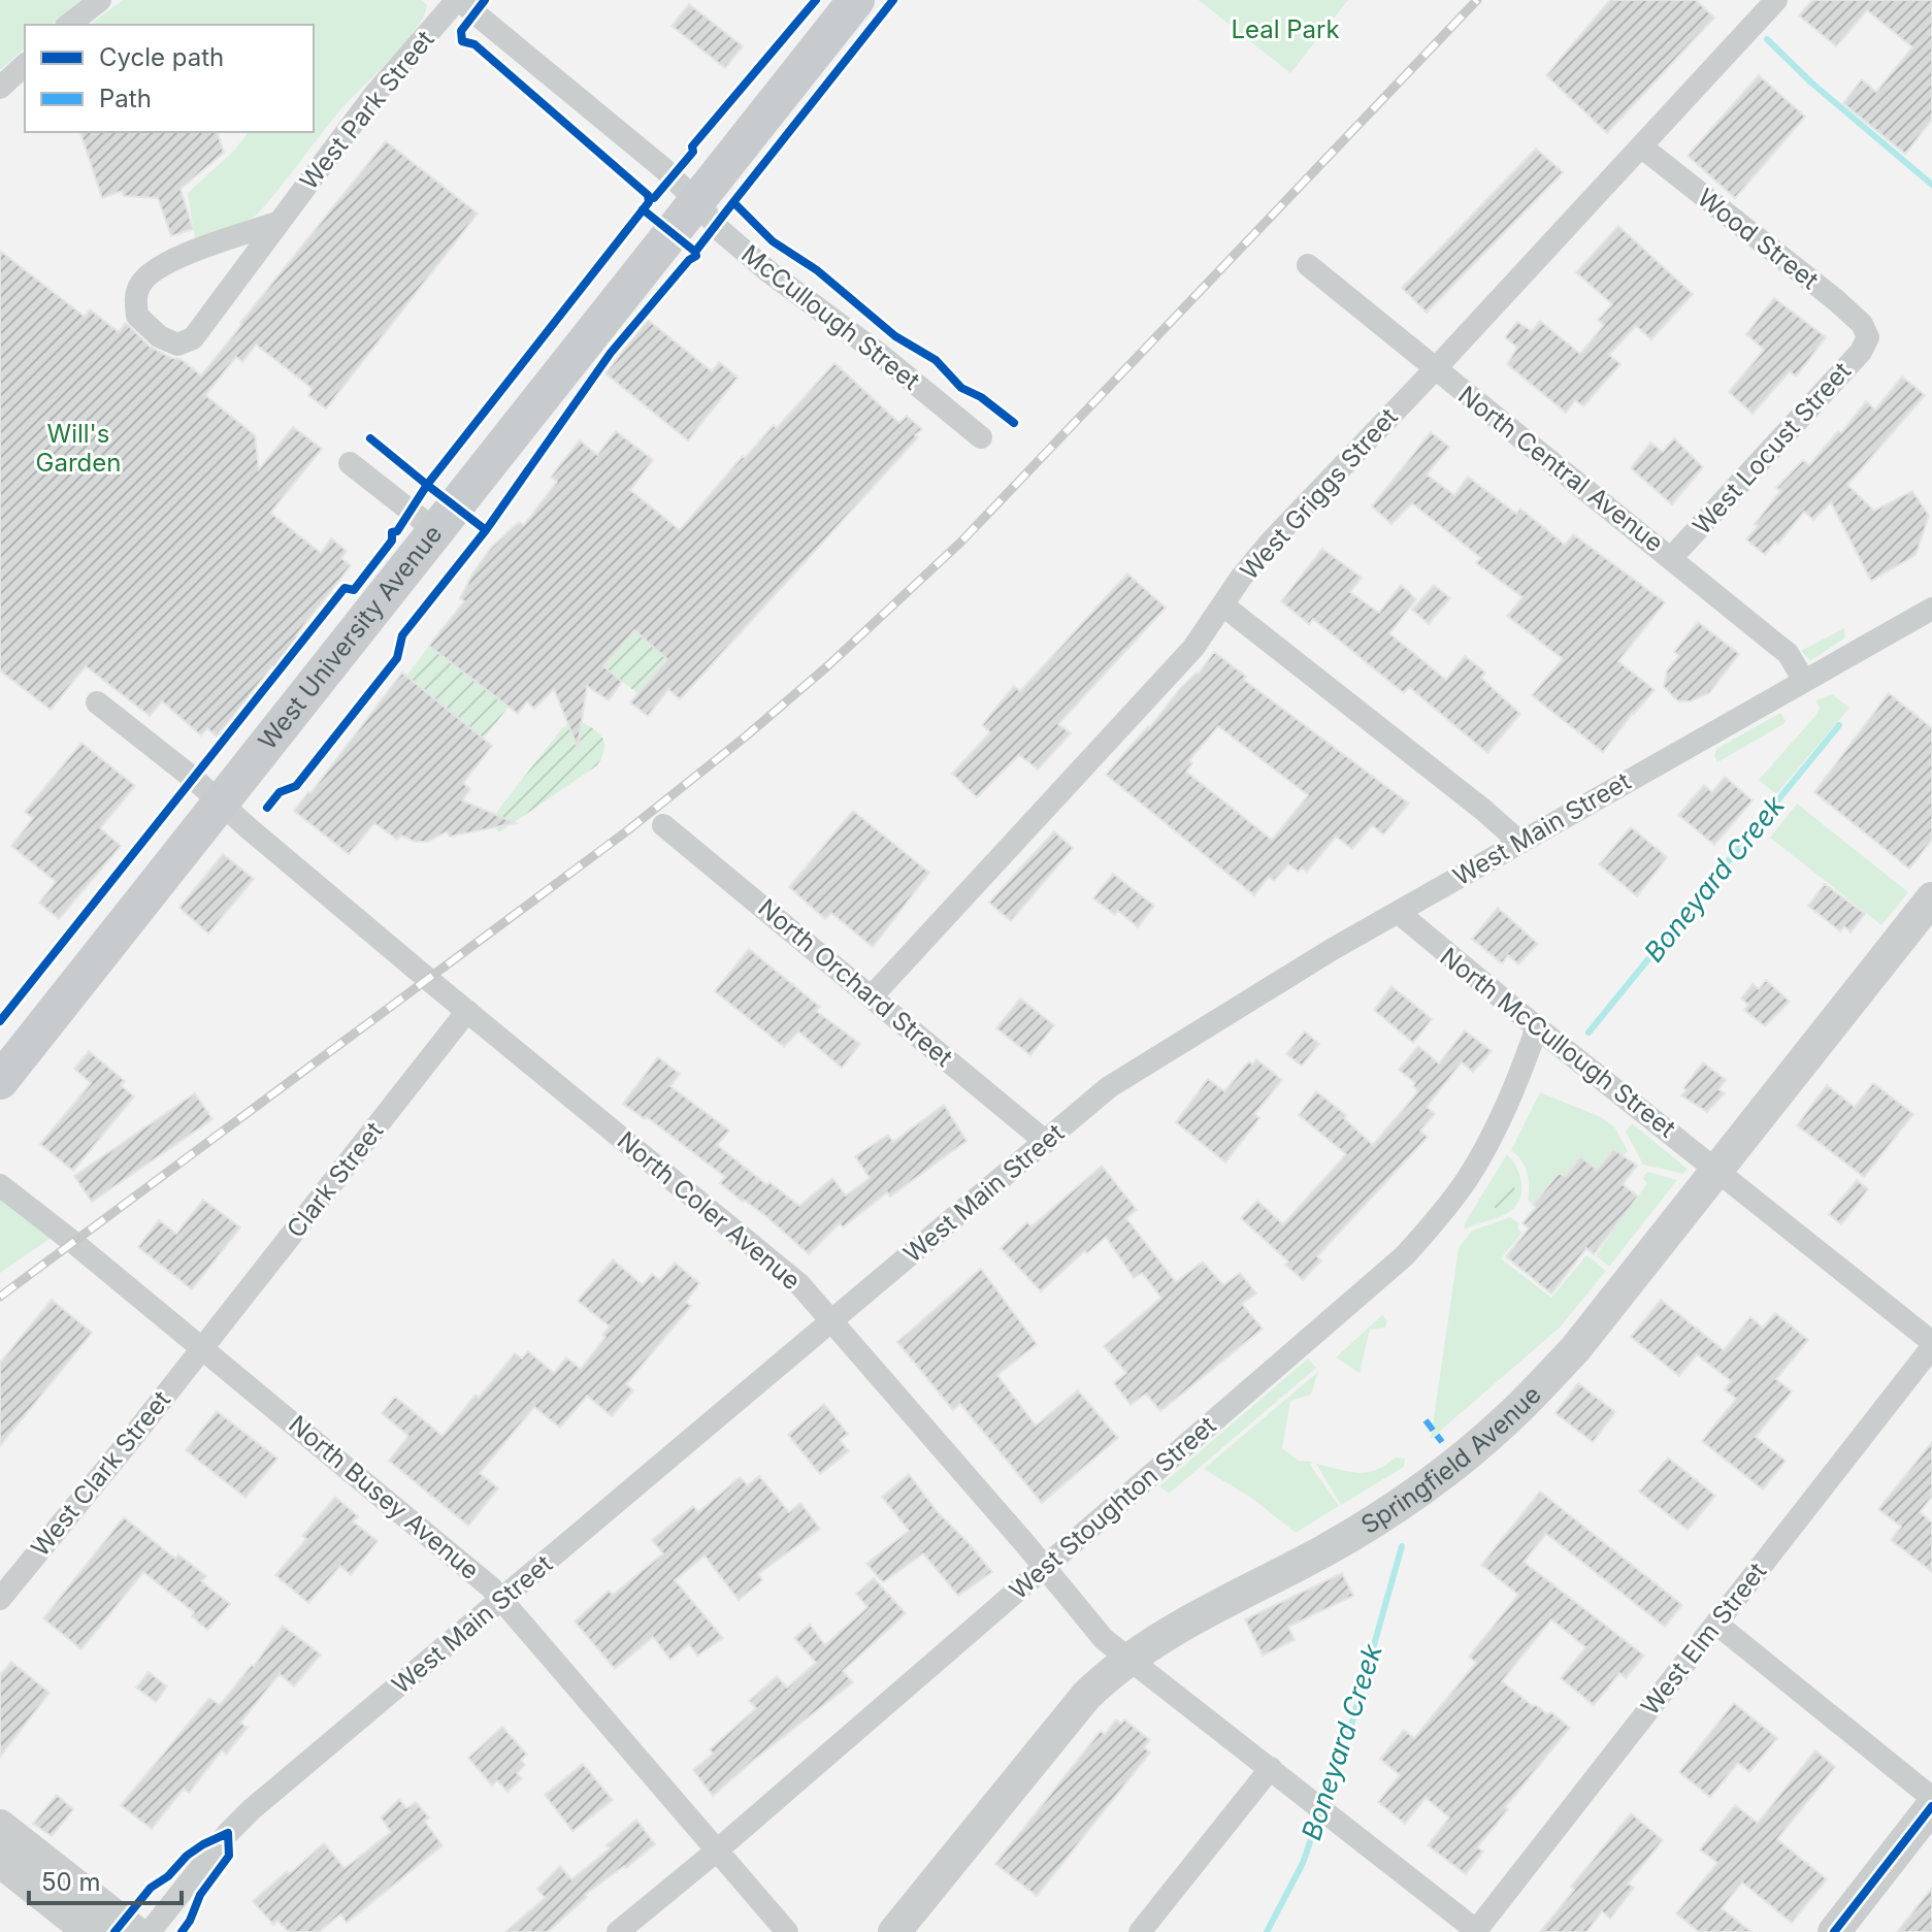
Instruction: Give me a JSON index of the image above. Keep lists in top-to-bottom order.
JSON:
{
  "streets": {
    "main road": ["West University Avenue"],
    "street": [
      "West Park Street",
      "Wood Street",
      "McCullough Street",
      "West Locust Street",
      "North Central Avenue",
      "West Griggs Street",
      "West Main Street",
      "North Orchard Street",
      "North McCullough Street",
      "Clark Street",
      "North Coler Avenue",
      "Springfield Avenue",
      "West Clark Street",
      "North Busey Avenue",
      "West Stoughton Street",
      "West Elm Street"
    ]
  },
  "crossings": [
    ["West Park Street", "McCullough Street"],
    ["Wood Street", "West Locust Street"],
    ["Wood Street", "West Griggs Street"],
    ["McCullough Street", "West University Avenue"],
    ["West Locust Street", "North Central Avenue"],
    ["North Central Avenue", "West Griggs Street"],
    ["North Central Avenue", "West Main Street"],
    ["West Griggs Street", "North Orchard Street"],
    ["West University Avenue", "North Coler Avenue"],
    ["West Main Street", "North Orchard Street"],
    ["West Main Street", "North McCullough Street"],
    ["West Main Street", "North Coler Avenue"],
    ["West Main Street", "North Busey Avenue"],
    ["North McCullough Street", "Springfield Avenue"],
    ["North McCullough Street", "West Stoughton Street"],
    ["North McCullough Street", "West Elm Street"],
    ["Clark Street", "North Coler Avenue"],
    ["Clark Street", "West Clark Street"],
    ["Clark Street", "North Busey Avenue"],
    ["North Coler Avenue", "Springfield Avenue"],
    ["North Coler Avenue", "West Stoughton Street"],
    ["North Coler Avenue", "West Elm Street"],
    ["West Clark Street", "North Busey Avenue"],
    ["North Busey Avenue", "West Stoughton Street"]
  ],
  "water": ["Boneyard Creek"],
  "parks": ["Leal Park", "Will's Garden"],
  "legend": ["Cycle path", "Path"],
  "scale_bar": "50 m"
}
